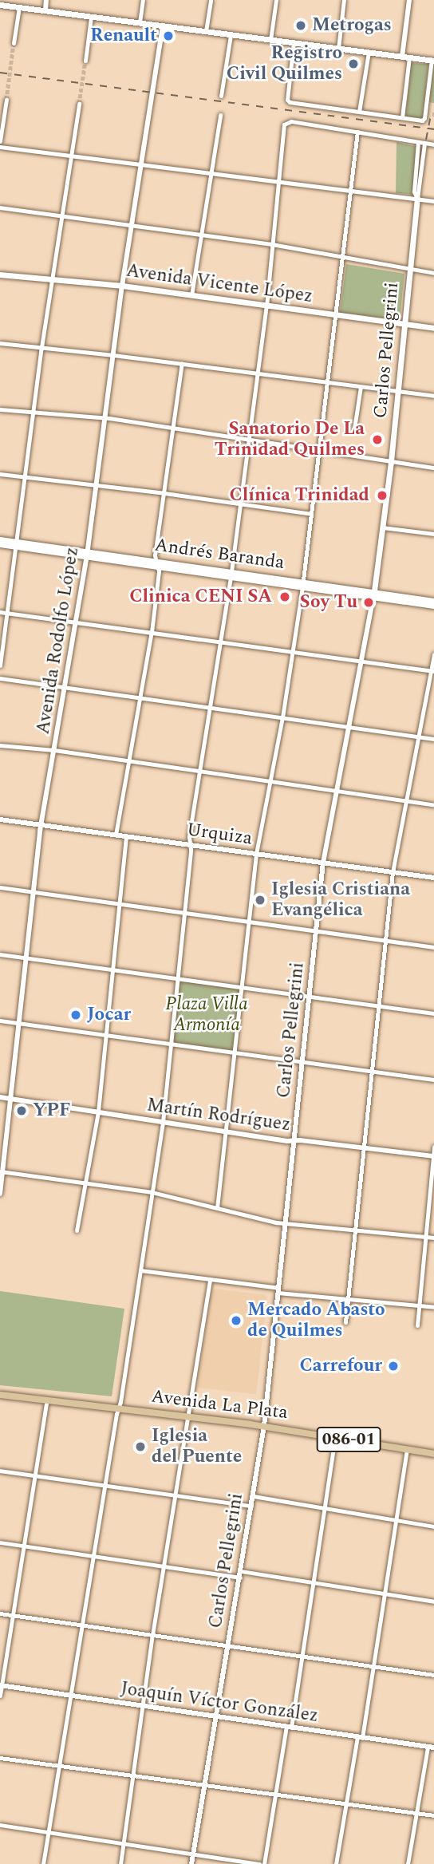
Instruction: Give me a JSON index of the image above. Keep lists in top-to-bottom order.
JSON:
{
  "streets": {
    "main road": [
      "Avenida Vicente López",
      "Carlos Pellegrini",
      "Andrés Baranda",
      "Avenida La Plata",
      "086-01"
    ],
    "street": [
      "Avenida Rodolfo López",
      "Urquiza",
      "Martín Rodríguez",
      "Joaquín Víctor González"
    ]
  },
  "crossings": [
    ["Avenida Vicente López", "Carlos Pellegrini"],
    ["Avenida Vicente López", "Avenida Rodolfo López"],
    ["Carlos Pellegrini", "Andrés Baranda"],
    ["Carlos Pellegrini", "Urquiza"],
    ["Carlos Pellegrini", "Martín Rodríguez"],
    ["Carlos Pellegrini", "Avenida La Plata"],
    ["Carlos Pellegrini", "Joaquín Víctor González"],
    ["Andrés Baranda", "Avenida Rodolfo López"],
    ["Avenida Rodolfo López", "Urquiza"],
    ["Avenida Rodolfo López", "Martín Rodríguez"]
  ],
  "parks": ["Plaza Villa Armonía"],
  "places": [
    "Metrogas",
    "Renault",
    "Registro Civil Quilmes",
    "Sanatorio De La Trinidad Quilmes",
    "Clínica Trinidad",
    "Clinica CENI SA",
    "Soy Tu",
    "Iglesia Cristiana Evangélica",
    "Jocar",
    "YPF",
    "Mercado Abasto de Quilmes",
    "Carrefour",
    "Iglesia del Puente"
  ]
}
